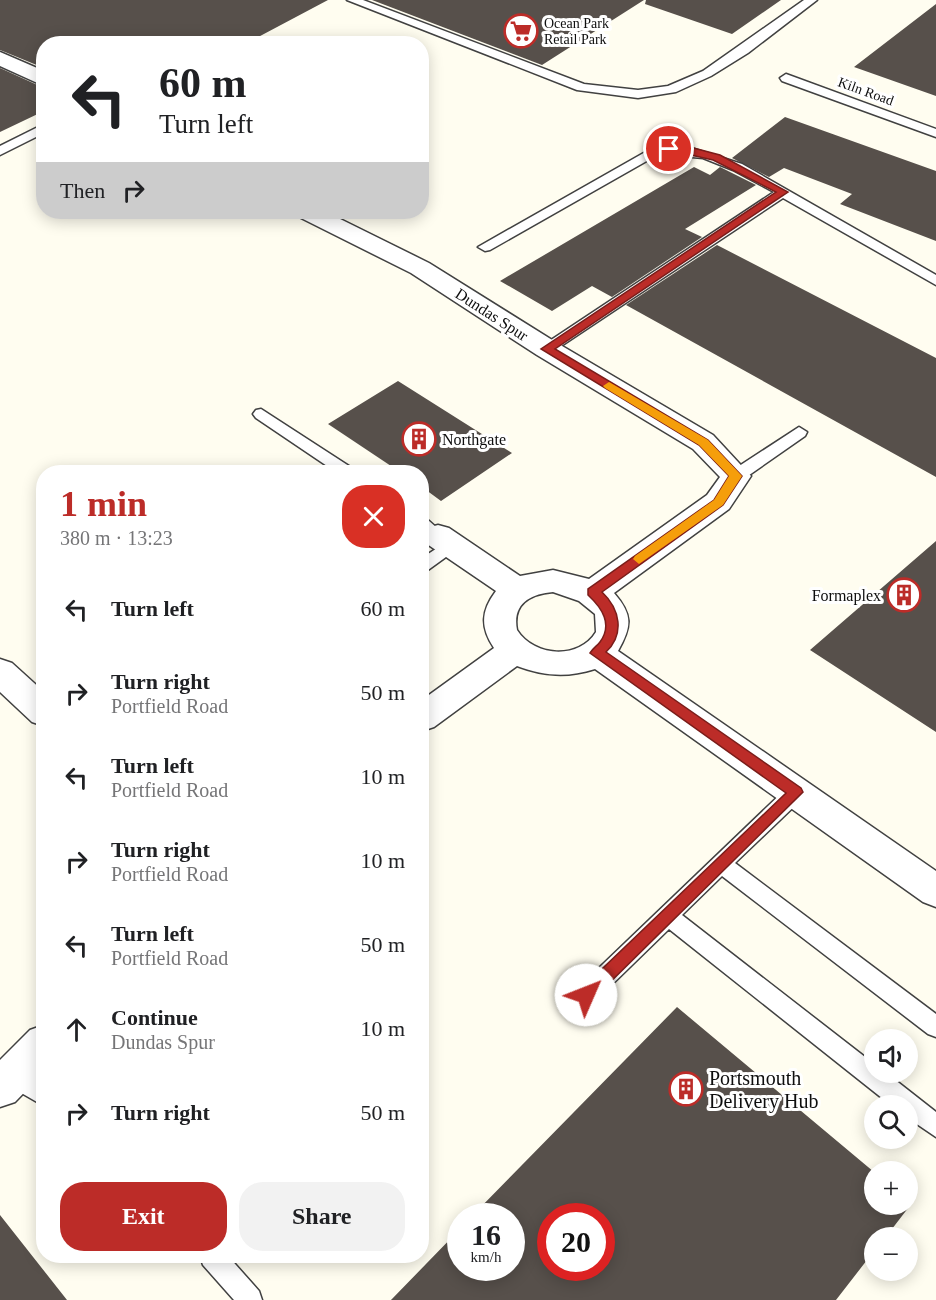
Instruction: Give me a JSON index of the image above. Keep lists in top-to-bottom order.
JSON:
{
  "streets": {
    "street": ["Dundas Spur"],
    "lane": ["Kiln Road"]
  },
  "places": {
    "supermarket": ["Ocean Park Retail Park"],
    "building": ["Northgate", "Formaplex", "Portsmouth Delivery Hub"]
  },
  "page": {
    "turn": ["60 m", "Turn left"],
    "then": "Then",
    "heading": ["1 min", "380 m · 13:23"],
    "list": [
      {
        "name": "Turn left",
        "value": "60 m"
      },
      {
        "name": "Turn right",
        "note": "Portfield Road",
        "value": "50 m"
      },
      {
        "name": "Turn left",
        "note": "Portfield Road",
        "value": "10 m"
      },
      {
        "name": "Turn right",
        "note": "Portfield Road",
        "value": "10 m"
      },
      {
        "name": "Turn left",
        "note": "Portfield Road",
        "value": "50 m"
      },
      {
        "name": "Continue",
        "note": "Dundas Spur",
        "value": "10 m"
      },
      {
        "name": "Turn right",
        "value": "50 m"
      }
    ],
    "map_buttons": ["+", "−"],
    "buttons": ["Exit", "Share"],
    "speed": "16 km/h",
    "limit": "20"
  }
}
